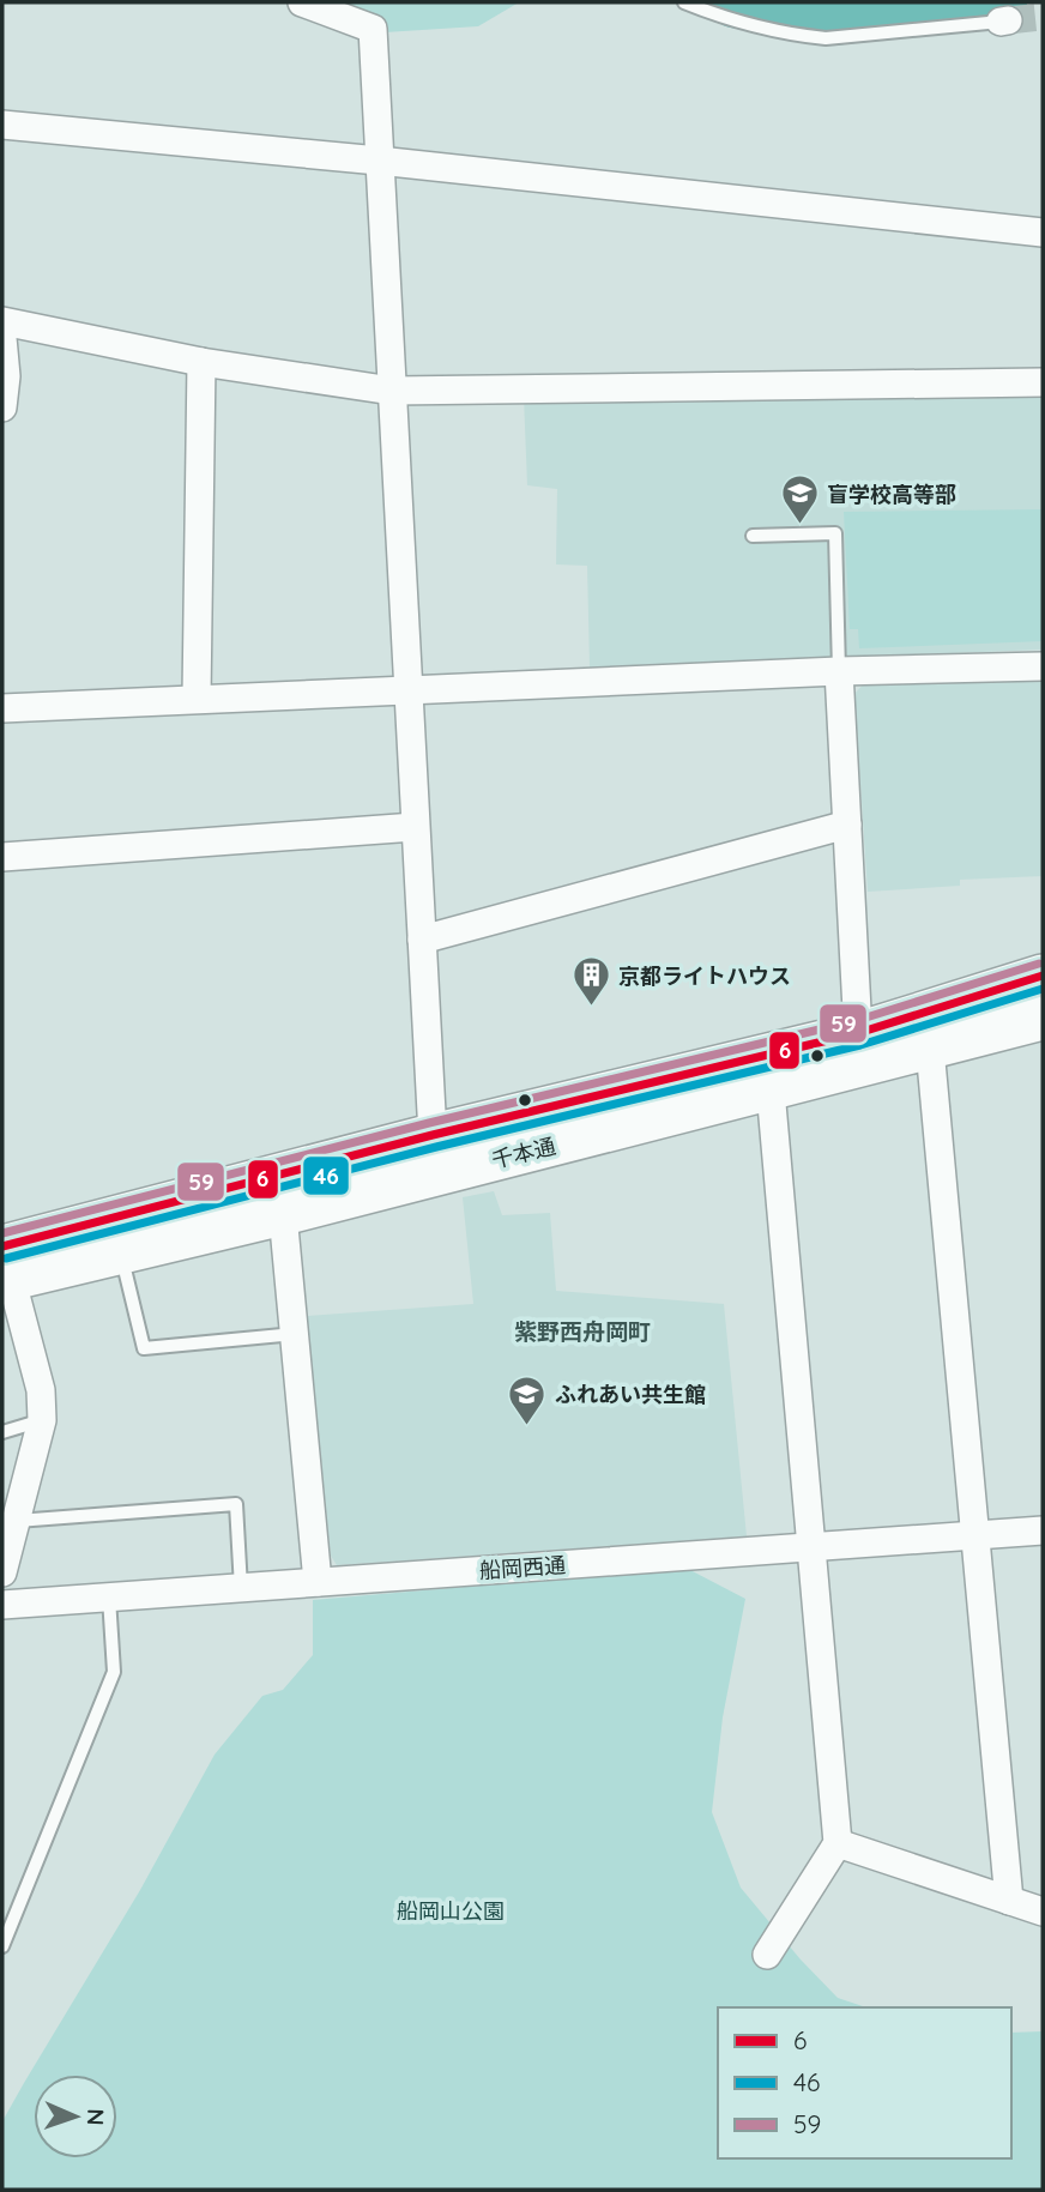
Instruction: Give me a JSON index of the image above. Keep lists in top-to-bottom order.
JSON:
{
  "streets": {
    "main road": ["千本通"],
    "street": ["船岡西通"]
  },
  "districts": ["紫野西舟岡町"],
  "parks": ["船岡山公園"],
  "places": {
    "school or university": ["盲学校高等部", "ふれあい共生館"],
    "building": ["京都ライトハウス"]
  },
  "lines": ["transit line 59", "transit line 6", "transit line 46"],
  "legend": ["6", "46", "59"],
  "north": "right"
}
